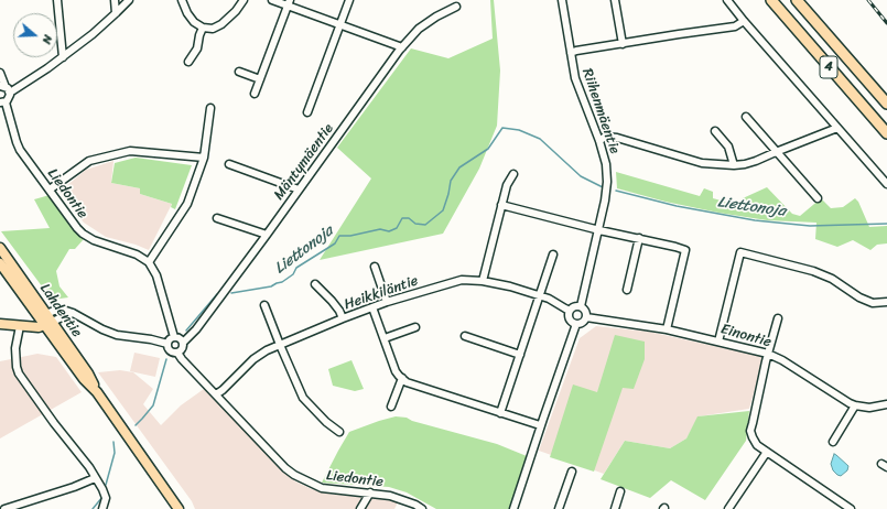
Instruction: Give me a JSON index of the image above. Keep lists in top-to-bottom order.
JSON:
{
  "streets": {
    "highway": ["4"],
    "main road": ["Lahdentie"],
    "street": [
      "Riihenmäentie",
      "Mäntymäentie",
      "Liedontie",
      "Heikkiläntie",
      "Einontie"
    ]
  },
  "crossings": [
    ["Riihenmäentie", "Heikkiläntie"],
    ["Riihenmäentie", "Einontie"],
    ["Mäntymäentie", "Liedontie"],
    ["Liedontie", "Heikkiläntie"],
    ["Heikkiläntie", "Einontie"]
  ],
  "water": ["Liettonoja"],
  "north": "right"
}
